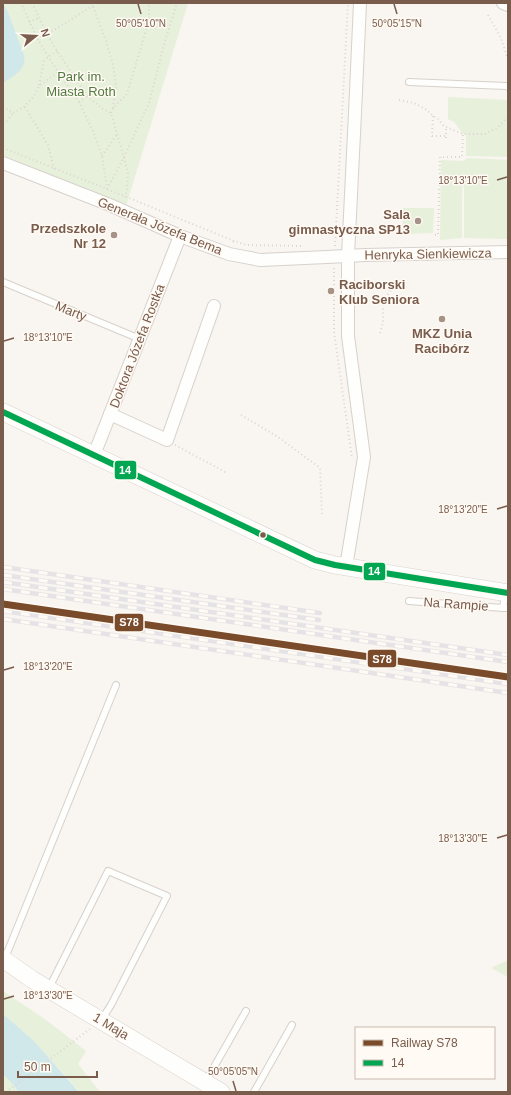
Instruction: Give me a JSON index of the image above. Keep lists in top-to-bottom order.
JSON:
{
  "streets": {
    "main road": ["1 Maja"],
    "street": ["Generała Józefa Bema", "Henryka Sienkiewicza", "Doktora Józefa Rostka"],
    "lane": ["Marty", "Na Rampie"]
  },
  "crossings": [
    ["Generała Józefa Bema", "Henryka Sienkiewicza"],
    ["Generała Józefa Bema", "Doktora Józefa Rostka"],
    ["Marty", "Doktora Józefa Rostka"]
  ],
  "parks": ["Park im. Miasta Roth"],
  "places": [
    "Sala gimnastyczna SP13",
    "Przedszkole Nr 12",
    "Raciborski Klub Seniora",
    "MKZ Unia Racibórz"
  ],
  "lines": ["transit line 14", "rail line S78"],
  "legend": ["Railway S78", "14"],
  "scale_bar": "50 m",
  "north": "right",
  "coordinates": [
    "50°05'10\"N",
    "50°05'15\"N",
    "18°13'10\"E",
    "18°13'20\"E",
    "18°13'30\"E",
    "50°05'05\"N"
  ]
}
